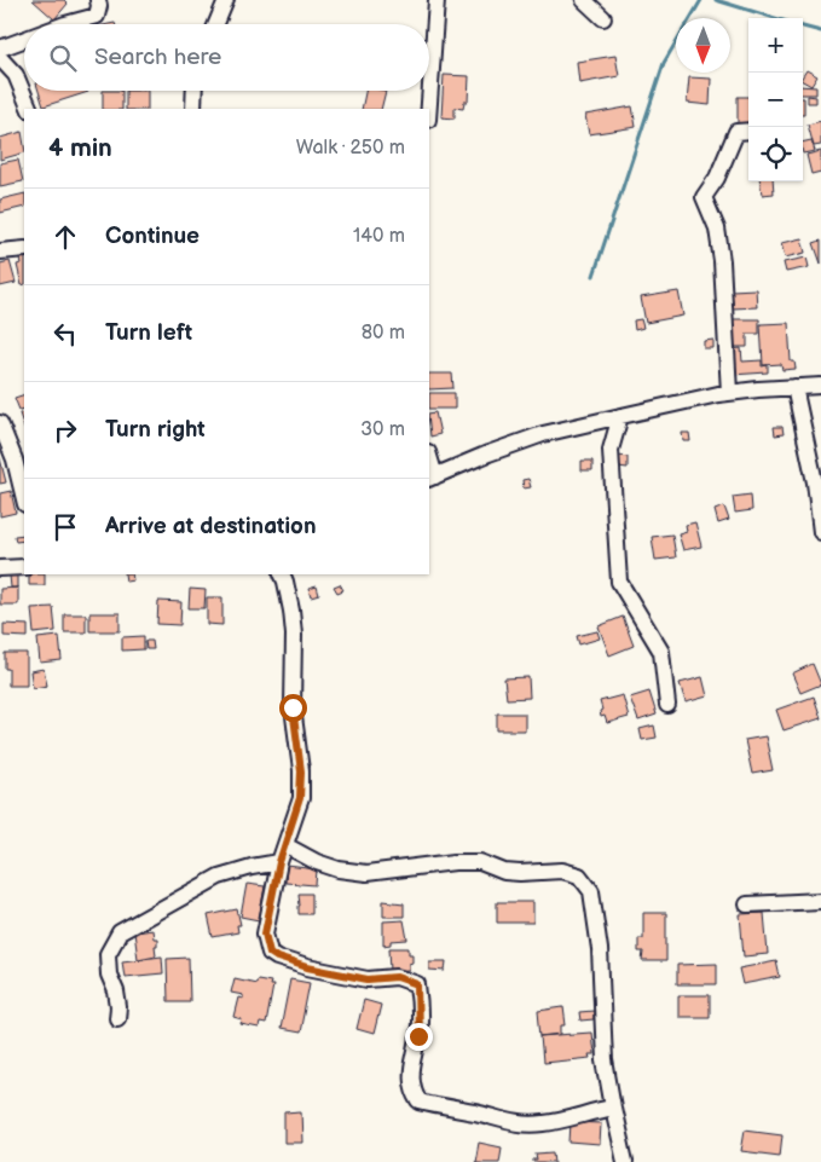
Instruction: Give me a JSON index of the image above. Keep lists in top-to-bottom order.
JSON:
{
  "north": "bottom",
  "page": {
    "map_buttons": ["+", "−"],
    "search": "Search here",
    "heading": ["4 min", "Walk · 250 m"],
    "list": [
      ["Continue", "140 m"],
      ["Turn left", "80 m"],
      ["Turn right", "30 m"],
      "Arrive at destination"
    ]
  }
}
